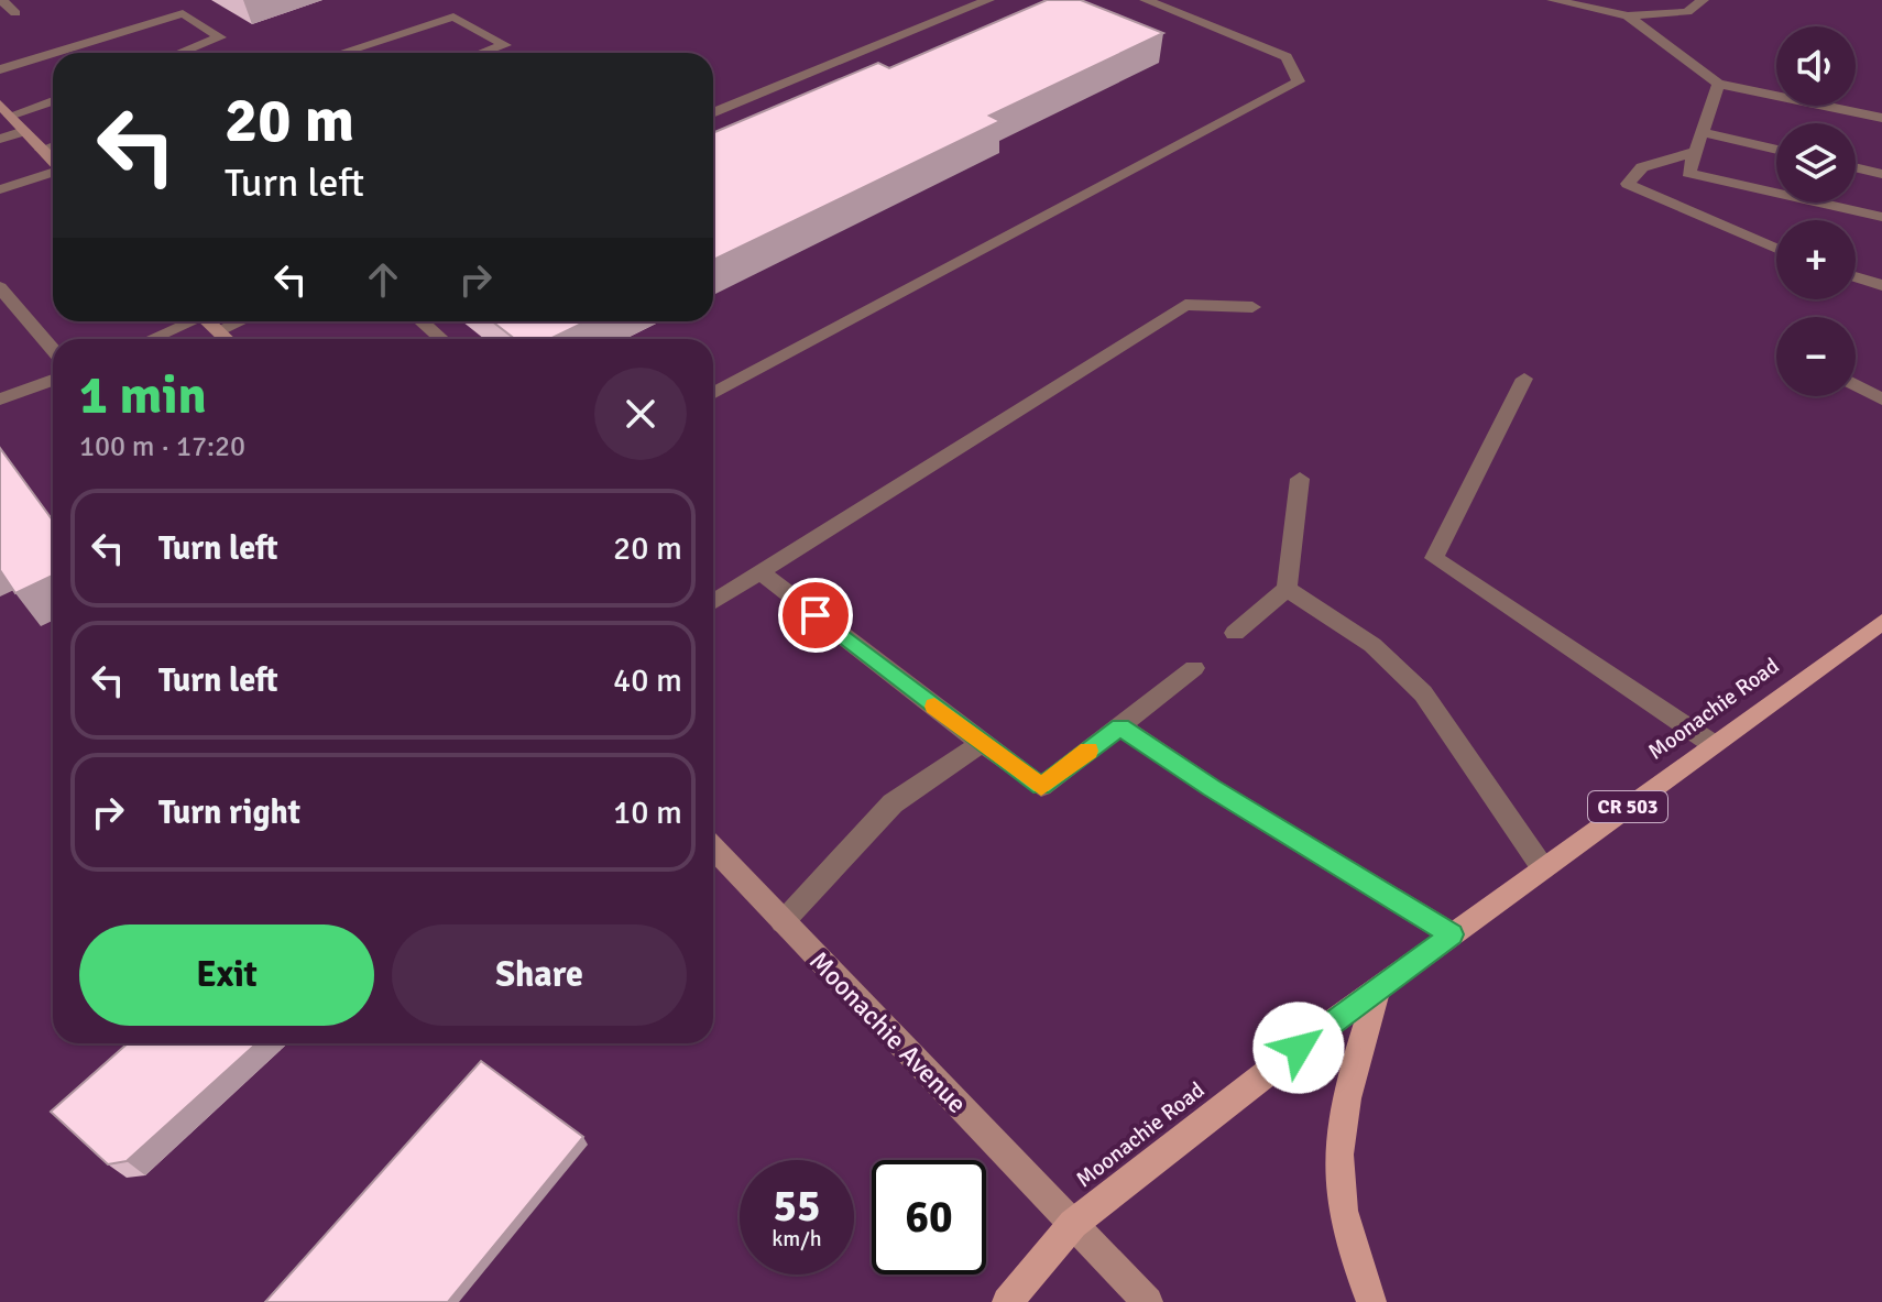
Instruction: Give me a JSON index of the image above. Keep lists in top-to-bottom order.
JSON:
{
  "streets": {
    "main road": ["Moonachie Road", "CR 503", "Moonachie Avenue"]
  },
  "crossings": [
    ["Moonachie Road", "CR 503"],
    ["Moonachie Road", "Moonachie Avenue"],
    ["CR 503", "Moonachie Avenue"]
  ],
  "page": {
    "map_buttons": ["+", "−"],
    "turn": ["20 m", "Turn left"],
    "heading": ["1 min", "100 m · 17:20"],
    "list": [
      {
        "name": "Turn left",
        "value": "20 m"
      },
      {
        "name": "Turn left",
        "value": "40 m"
      },
      {
        "name": "Turn right",
        "value": "10 m"
      }
    ],
    "buttons": ["Exit", "Share"],
    "speed": "55 km/h",
    "limit": "60"
  }
}
